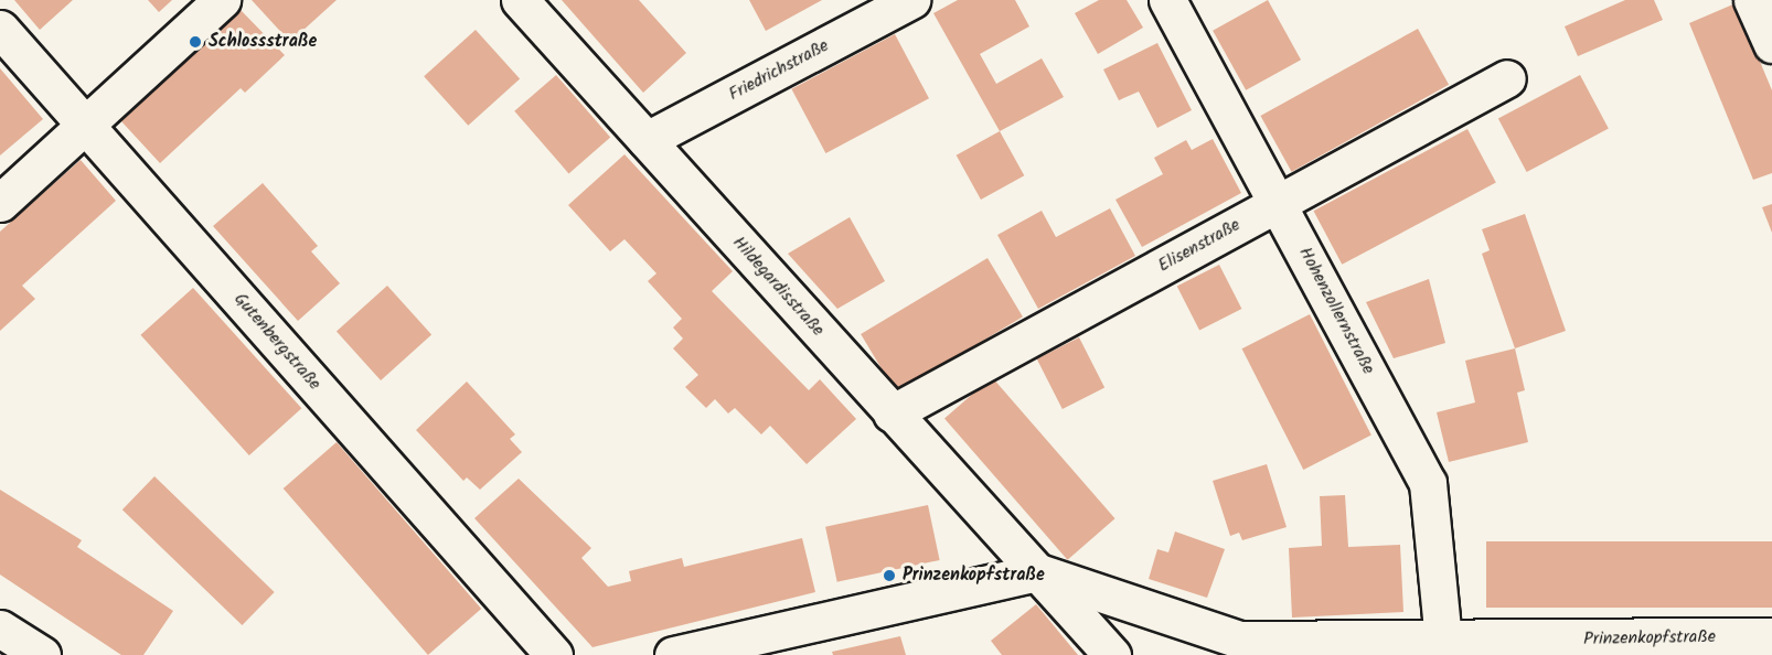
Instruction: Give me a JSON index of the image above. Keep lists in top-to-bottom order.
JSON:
{
  "streets": {
    "street": [
      "Friedrichstraße",
      "Elisenstraße",
      "Hildegardisstraße",
      "Hohenzollernstraße",
      "Gutenbergstraße",
      "Prinzenkopfstraße"
    ]
  },
  "crossings": [
    ["Friedrichstraße", "Hildegardisstraße"],
    ["Elisenstraße", "Hildegardisstraße"],
    ["Elisenstraße", "Hohenzollernstraße"],
    ["Hildegardisstraße", "Prinzenkopfstraße"],
    ["Hohenzollernstraße", "Prinzenkopfstraße"]
  ],
  "places": ["Schlossstraße", "Prinzenkopfstraße"]
}
